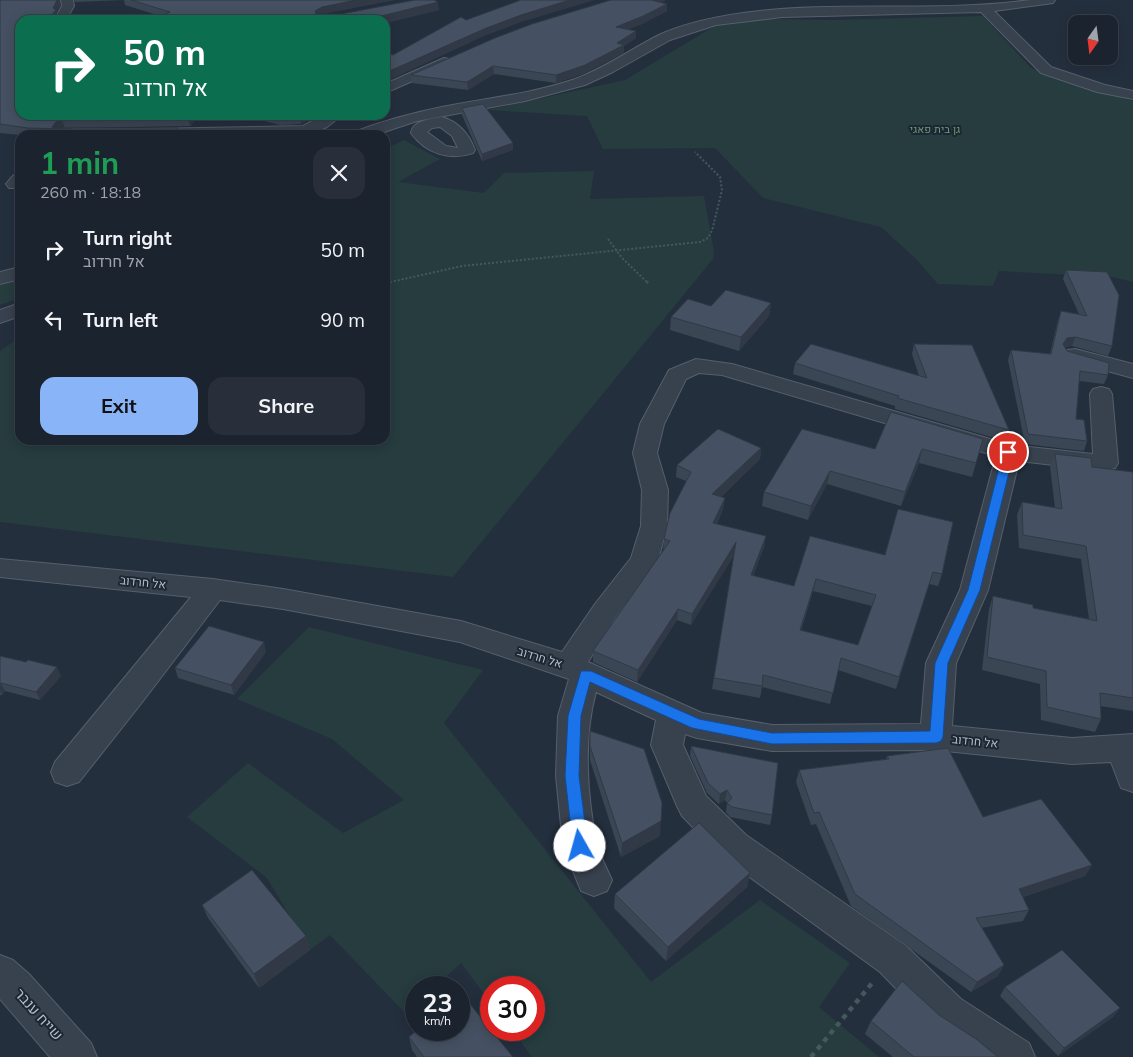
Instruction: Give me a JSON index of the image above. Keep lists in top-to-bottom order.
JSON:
{
  "streets": {
    "street": ["אל חרדוב", "שייח ענבר"]
  },
  "parks": ["גן בית פאגי"],
  "north": "bottom",
  "page": {
    "turn": ["50 m", "אל חרדוב"],
    "heading": ["1 min", "260 m · 18:18"],
    "list": [
      {
        "name": "Turn right",
        "note": "אל חרדוב",
        "value": "50 m"
      },
      {
        "name": "Turn left",
        "value": "90 m"
      }
    ],
    "buttons": ["Exit", "Share"],
    "speed": "23 km/h",
    "limit": "30"
  }
}
